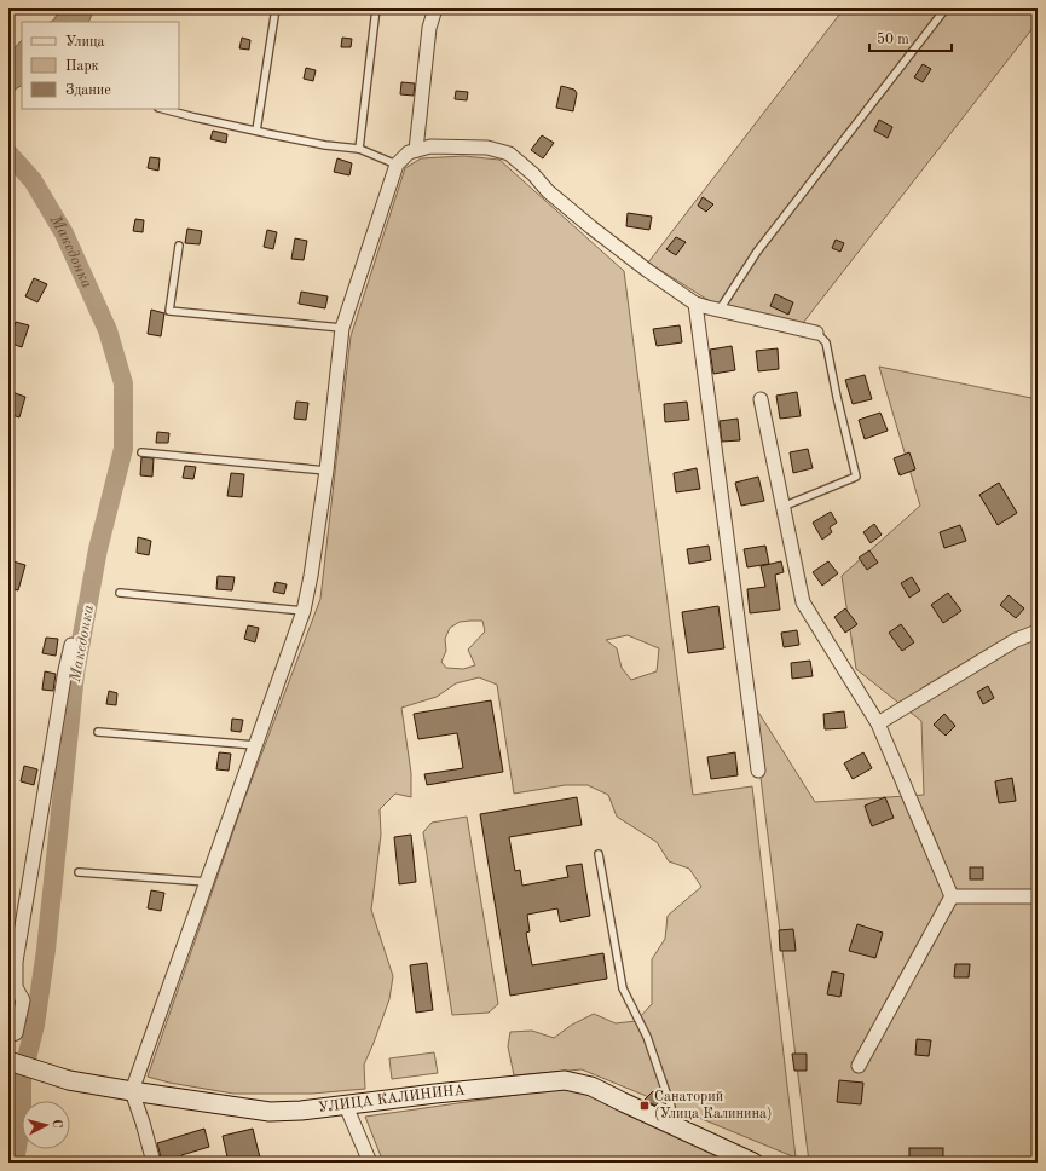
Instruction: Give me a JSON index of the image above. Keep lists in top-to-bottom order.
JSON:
{
  "streets": {
    "main road": ["УЛИЦА КАЛИНИНА"]
  },
  "water": ["Македонка"],
  "places": {
    "transit": ["Санаторий (Улица Калинина)"]
  },
  "legend": ["Улица", "Парк", "Здание"],
  "scale_bar": "50 m",
  "north": "right"
}
